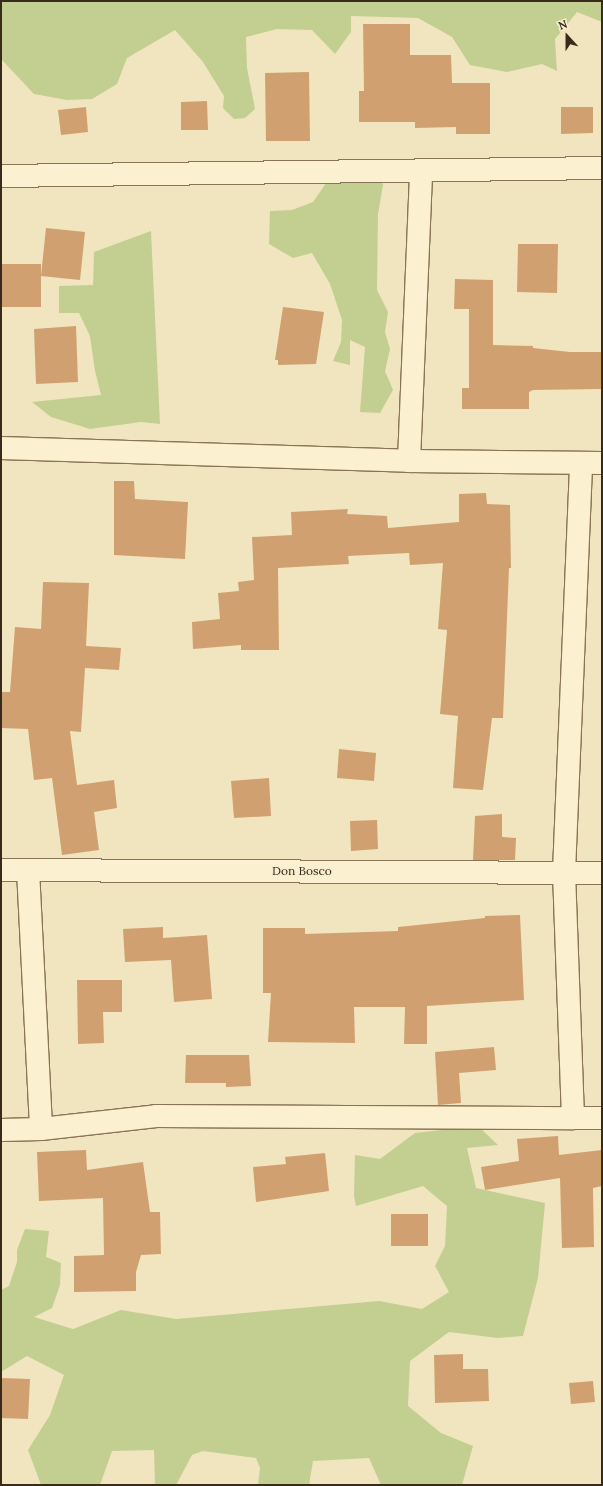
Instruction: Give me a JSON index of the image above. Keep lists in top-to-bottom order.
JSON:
{
  "streets": {
    "street": ["Don Bosco"]
  },
  "north": "top"
}
